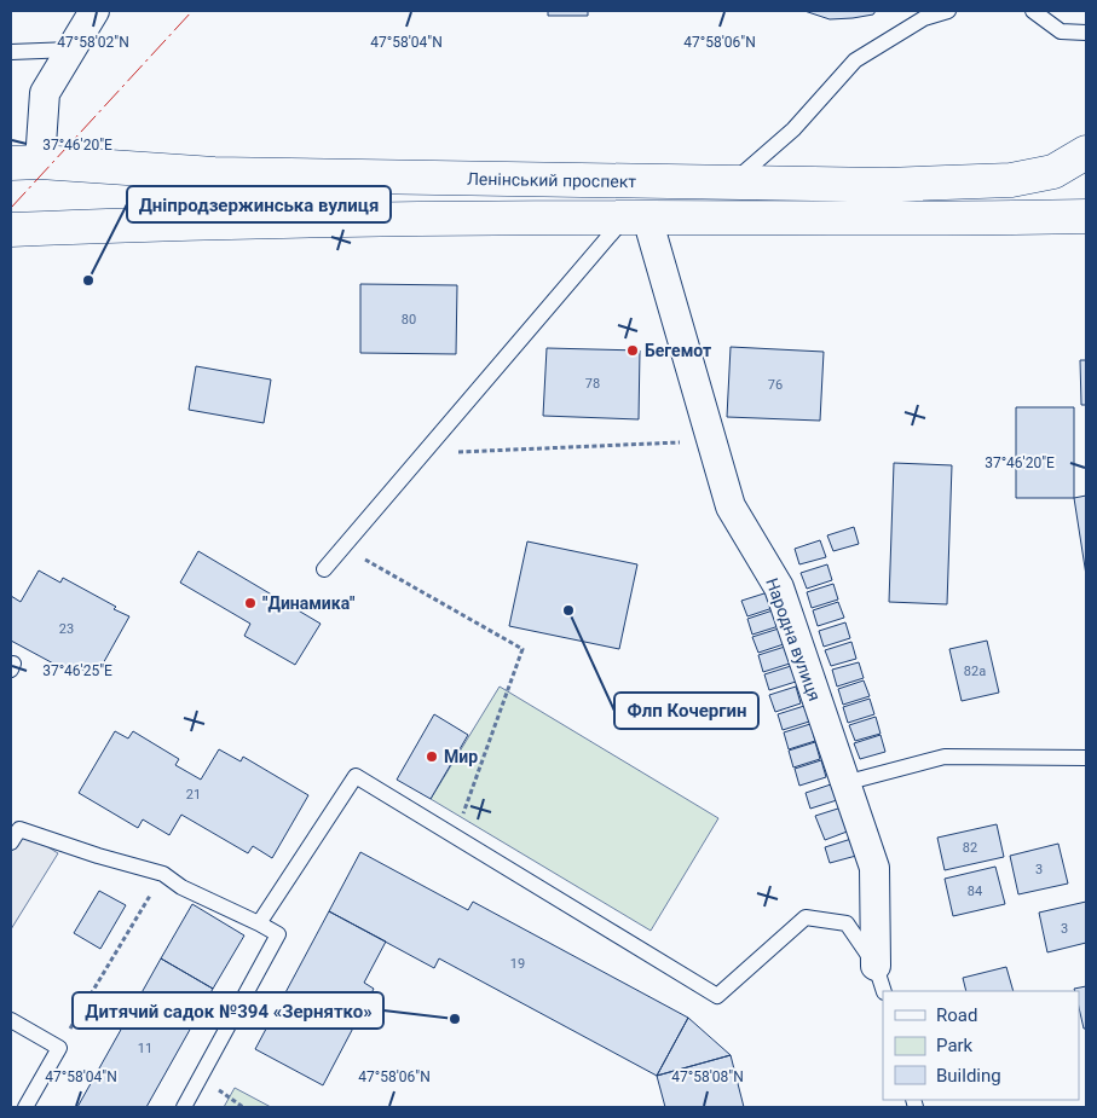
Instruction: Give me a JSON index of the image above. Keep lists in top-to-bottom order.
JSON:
{
  "streets": {
    "main road": ["Ленінський проспект"],
    "street": ["Народна вулиця"]
  },
  "places": [
    "Дніпродзержинська вулиця",
    "Бегемот",
    "\"Динамика\"",
    "Флп Кочергин",
    "Мир",
    "Дитячий садок №394 «Зернятко»"
  ],
  "house_numbers": [
    "80",
    "78",
    "76",
    "23",
    "82а",
    "21",
    "82",
    "3",
    "84",
    "3",
    "19",
    "11"
  ],
  "legend": ["Road", "Park", "Building"],
  "coordinates": [
    "47°58'02\"N",
    "47°58'04\"N",
    "47°58'06\"N",
    "37°46'20\"E",
    "37°46'25\"E",
    "47°58'08\"N"
  ]
}
